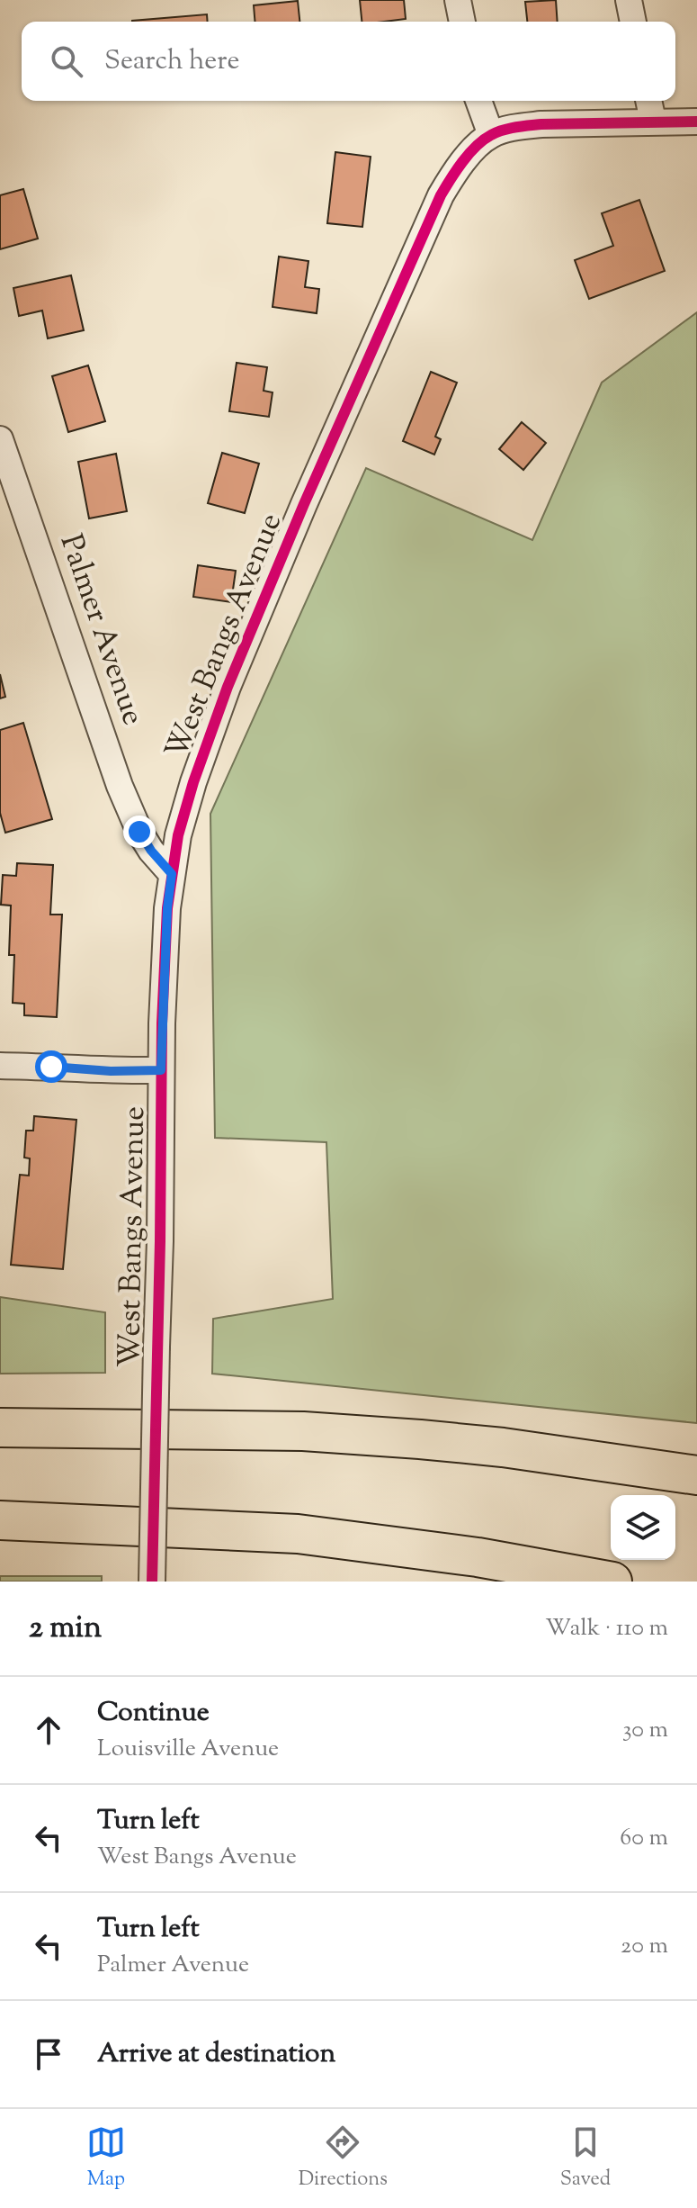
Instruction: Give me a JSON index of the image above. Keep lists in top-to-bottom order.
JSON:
{
  "streets": {
    "street": ["Palmer Avenue", "West Bangs Avenue"]
  },
  "crossings": [
    ["Palmer Avenue", "West Bangs Avenue"]
  ],
  "page": {
    "search": "Search here",
    "heading": ["2 min", "Walk · 110 m"],
    "list": [
      ["Continue", "Louisville Avenue", "30 m"],
      ["Turn left", "West Bangs Avenue", "60 m"],
      ["Turn left", "Palmer Avenue", "20 m"],
      "Arrive at destination"
    ],
    "nav": ["Map", "Directions", "Saved"]
  }
}
